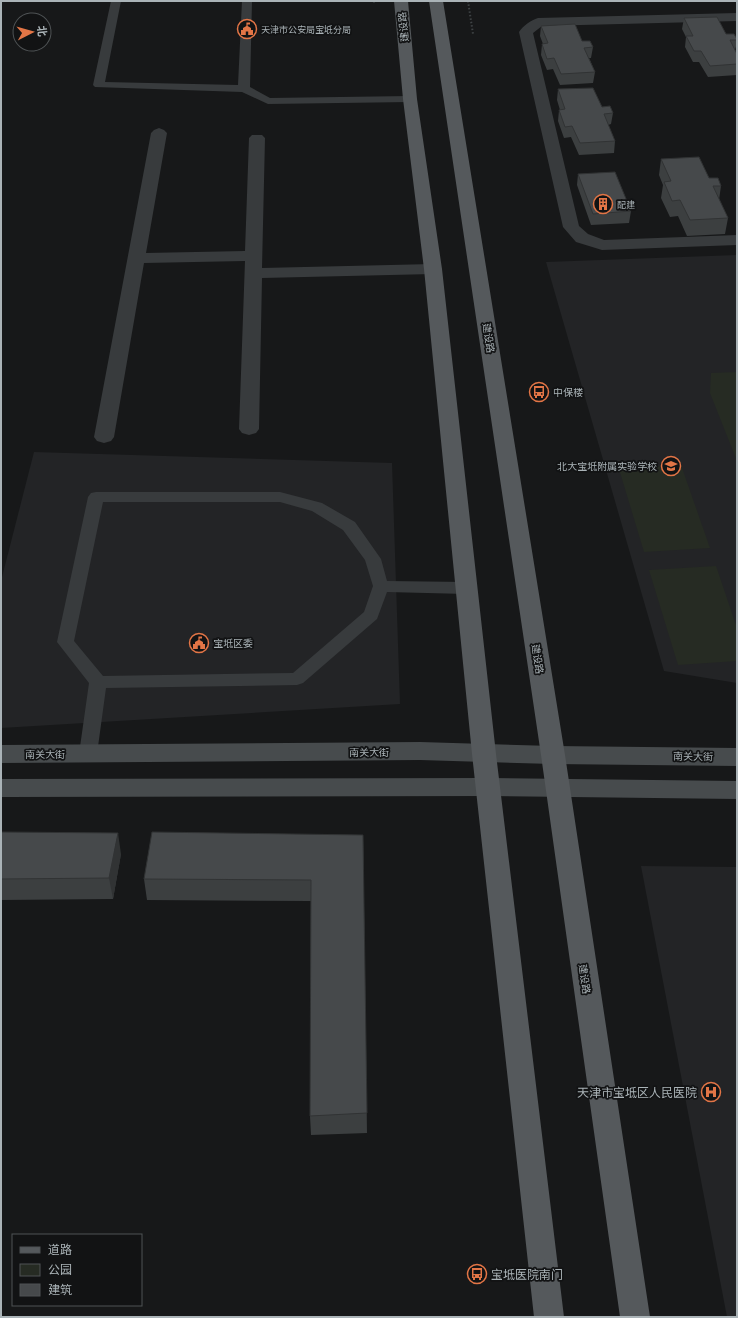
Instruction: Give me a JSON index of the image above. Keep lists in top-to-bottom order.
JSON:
{
  "streets": {
    "main road": ["建设路", "南关大街"]
  },
  "crossings": [
    ["建设路", "南关大街"]
  ],
  "places": {
    "public building": ["天津市公安局宝坻分局", "宝坻区委"],
    "building": ["配建"],
    "bus stop": ["中保楼", "宝坻医院南门"],
    "school or university": ["北大宝坻附属实验学校"],
    "hospital": ["天津市宝坻区人民医院"]
  },
  "legend": ["道路", "公园", "建筑"],
  "north": "right"
}
